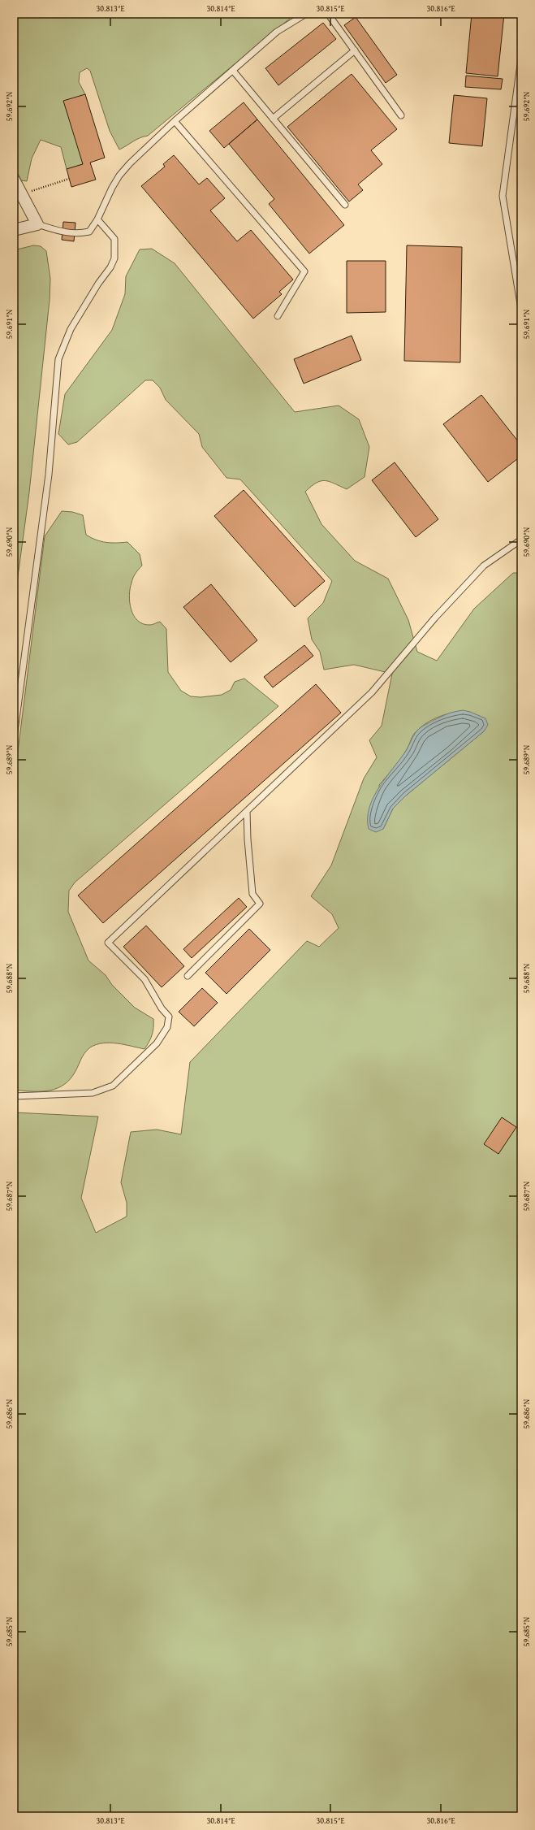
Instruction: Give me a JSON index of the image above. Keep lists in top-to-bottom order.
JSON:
{
  "coordinates": [
    "30.813°E",
    "30.814°E",
    "30.815°E",
    "30.816°E",
    "59.692°N",
    "59.691°N",
    "59.690°N",
    "59.689°N",
    "59.688°N",
    "59.687°N",
    "59.686°N",
    "59.685°N"
  ]
}
